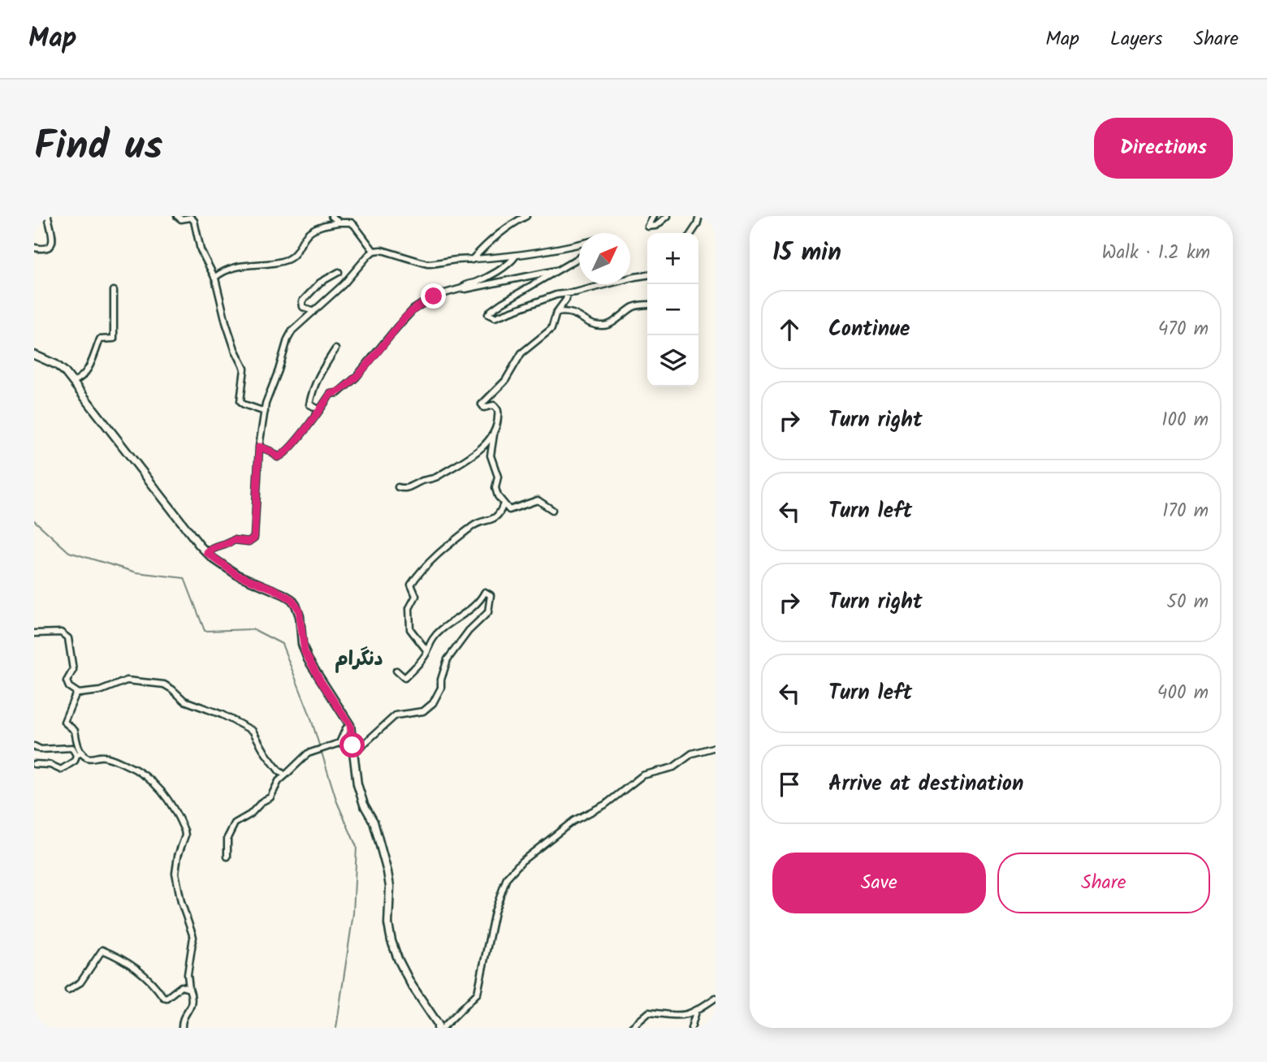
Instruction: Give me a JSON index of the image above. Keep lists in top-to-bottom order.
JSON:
{
  "districts": ["دنگرام"],
  "north": "top right",
  "page": {
    "header": "Map",
    "nav": ["Map", "Layers", "Share"],
    "title": "Find us",
    "buttons": [
      "Directions",
      ["Save", "Share"]
    ],
    "heading": ["15 min", "Walk · 1.2 km"],
    "map_buttons": ["+", "−"],
    "list": [
      ["Continue", "470 m"],
      ["Turn right", "100 m"],
      ["Turn left", "170 m"],
      ["Turn right", "50 m"],
      ["Turn left", "400 m"],
      "Arrive at destination"
    ]
  }
}
